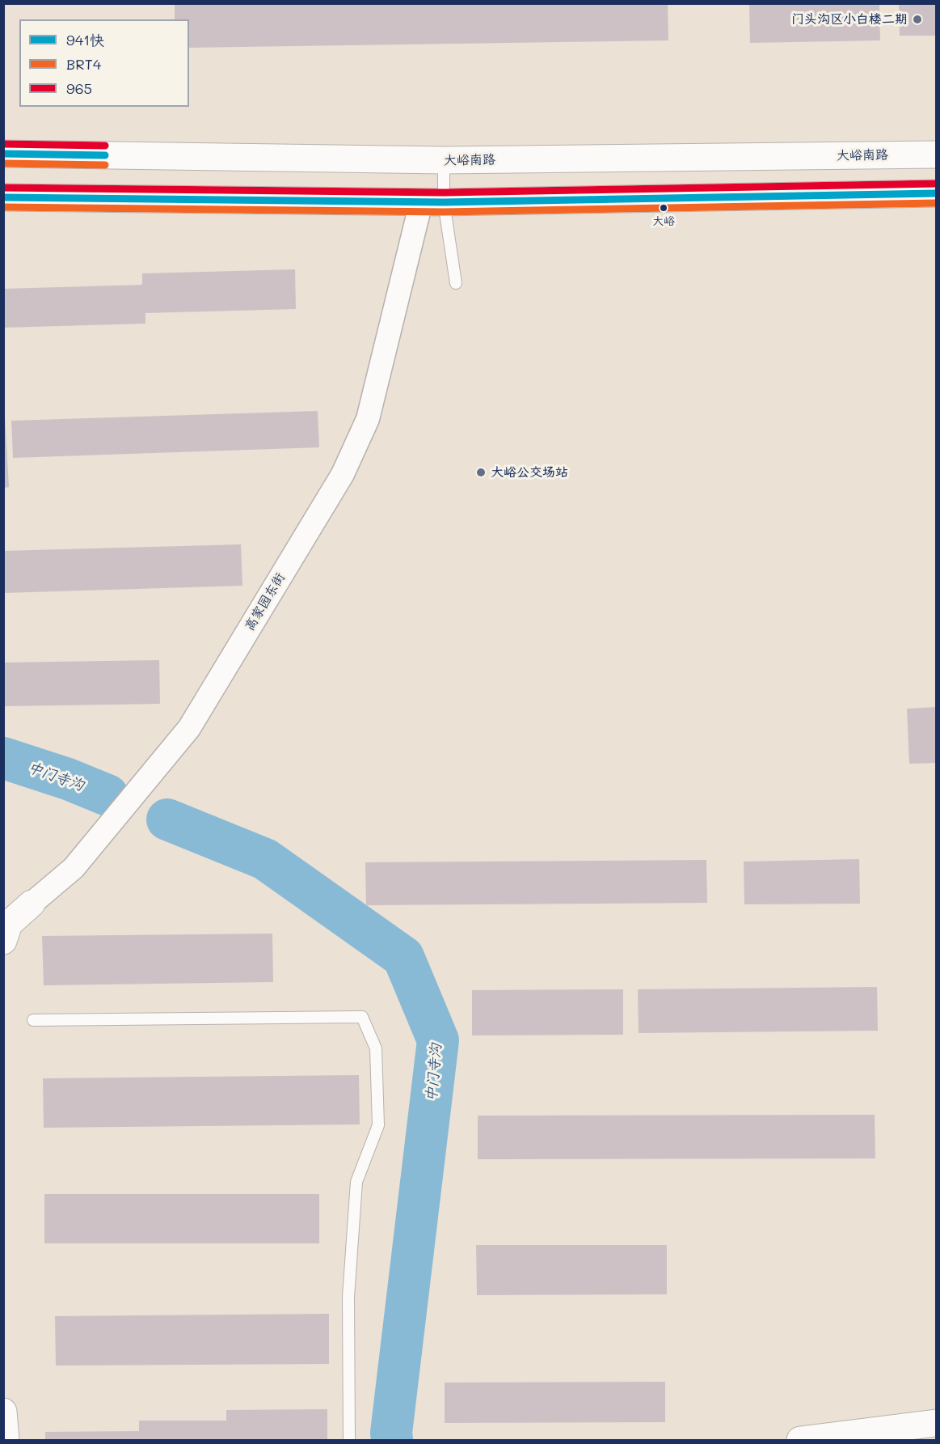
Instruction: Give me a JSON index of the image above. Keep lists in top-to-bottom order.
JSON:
{
  "streets": {
    "main road": ["大峪南路", "高家园东街"]
  },
  "water": ["中门寺沟"],
  "places": ["门头沟区小白楼二期", "大峪", "大峪公交场站"],
  "lines": ["transit line 965", "transit line 941快", "transit line BRT4"],
  "legend": ["941快", "BRT4", "965"]
}
